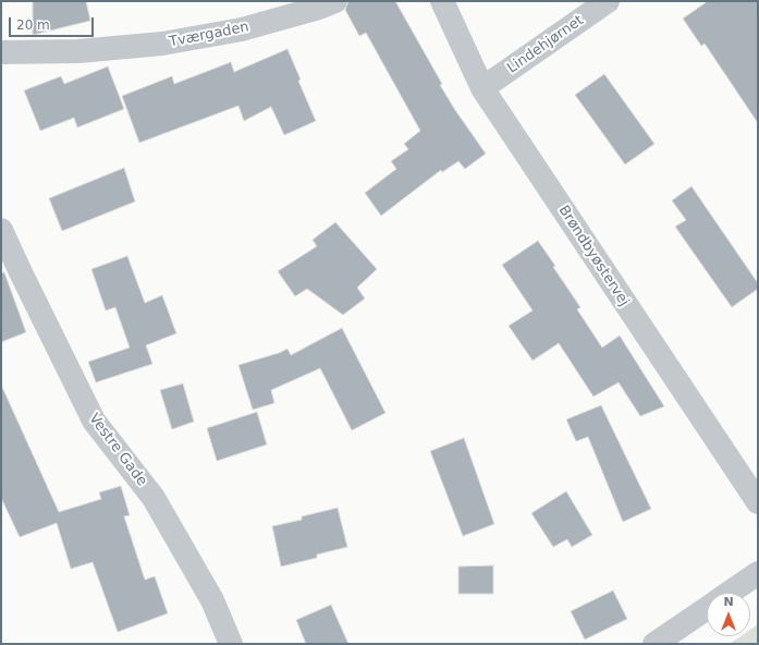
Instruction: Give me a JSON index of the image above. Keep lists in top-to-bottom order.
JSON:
{
  "streets": {
    "street": [
      "Tværgaden",
      "Lindehjørnet",
      "Brøndbyøstervej",
      "Vestre Gade"
    ]
  },
  "crossings": [
    ["Lindehjørnet", "Brøndbyøstervej"]
  ],
  "scale_bar": "20 m",
  "north": "top"
}
